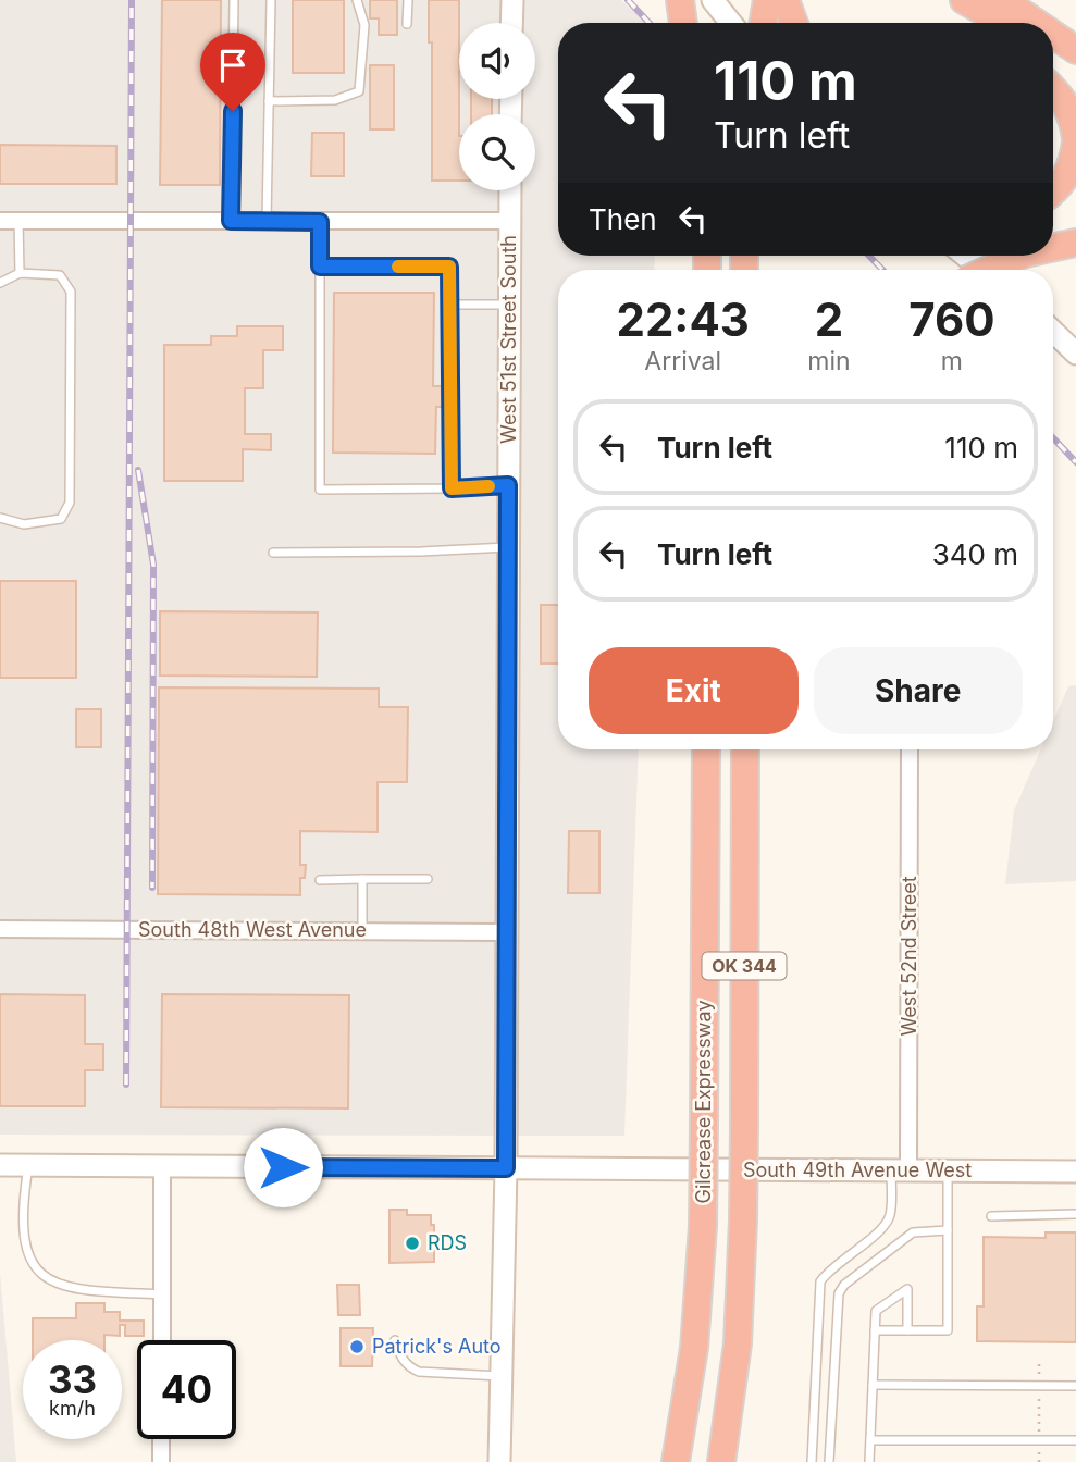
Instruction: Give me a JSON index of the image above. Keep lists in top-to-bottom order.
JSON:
{
  "streets": {
    "highway": ["OK 344", "Gilcrease Expressway"],
    "street": [
      "West 51st Street South",
      "South 48th West Avenue",
      "West 52nd Street",
      "South 49th Avenue West"
    ]
  },
  "crossings": [
    ["West 51st Street South", "South 48th West Avenue"],
    ["West 51st Street South", "South 49th Avenue West"],
    ["West 52nd Street", "South 49th Avenue West"]
  ],
  "places": ["RDS", "Patrick's Auto"],
  "page": {
    "turn": ["110 m", "Turn left"],
    "then": "Then",
    "eta": [
      "22:43",
      "Arrival",
      "2",
      "min",
      "760",
      "m"
    ],
    "list": [
      {
        "name": "Turn left",
        "value": "110 m"
      },
      {
        "name": "Turn left",
        "value": "340 m"
      }
    ],
    "buttons": ["Exit", "Share"],
    "speed": "33 km/h",
    "limit": "40"
  }
}
